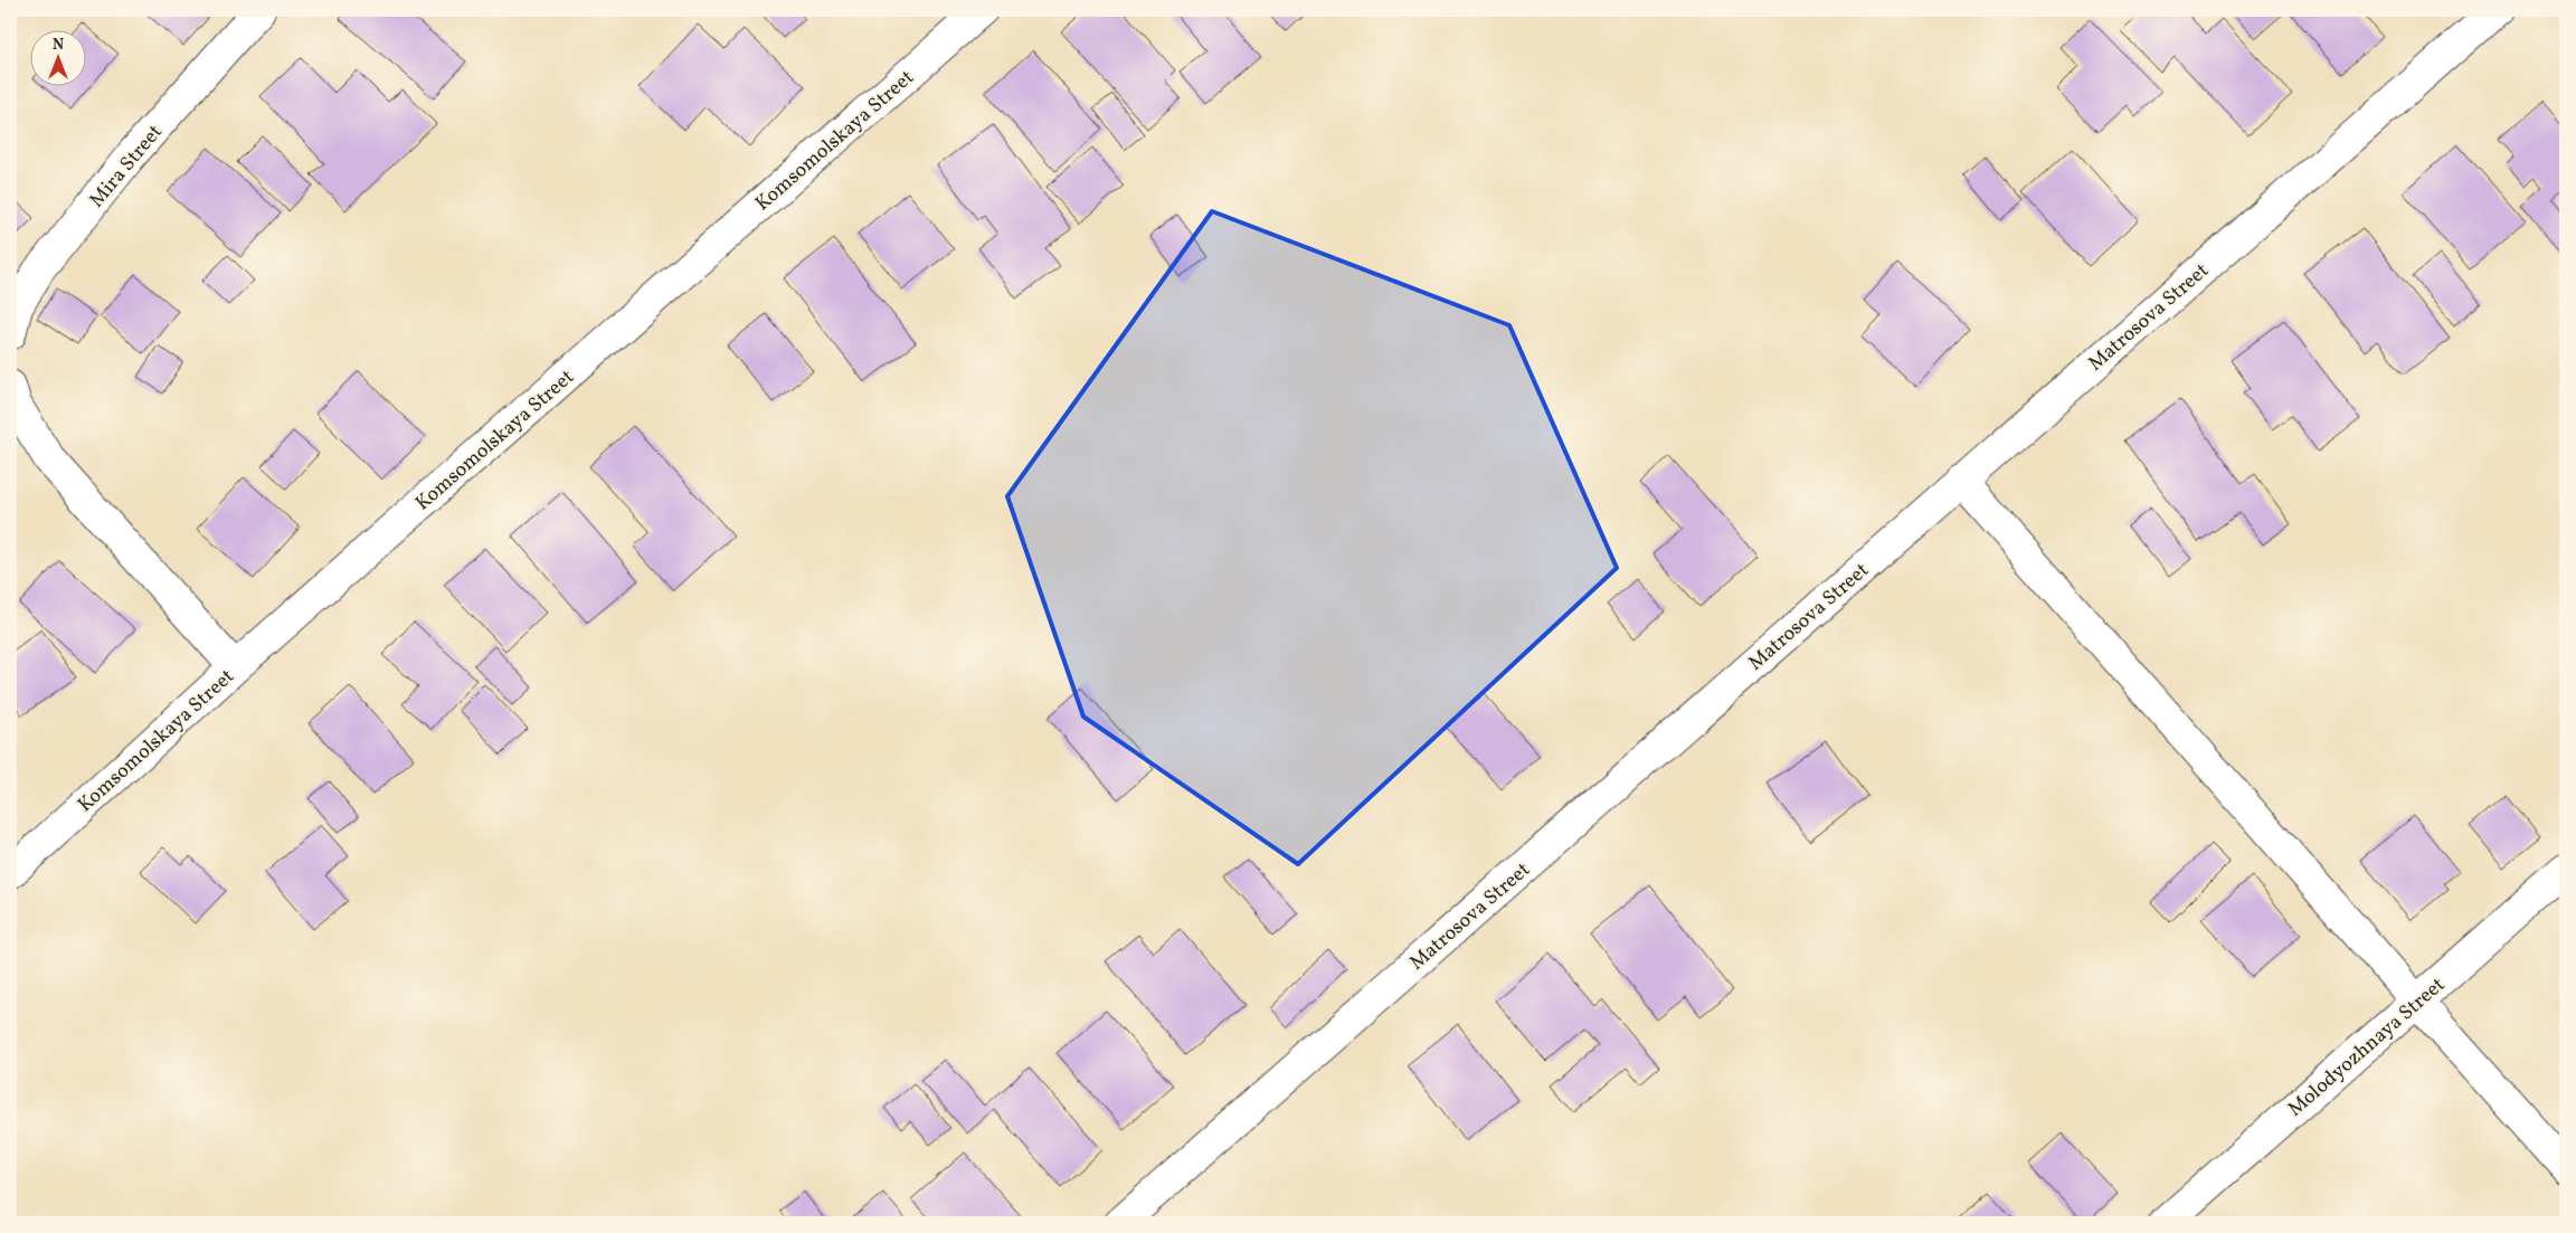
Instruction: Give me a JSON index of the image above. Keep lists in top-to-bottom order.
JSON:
{
  "streets": {
    "street": [
      "Komsomolskaya Street",
      "Mira Street",
      "Matrosova Street",
      "Molodyozhnaya Street"
    ]
  },
  "north": "top"
}
